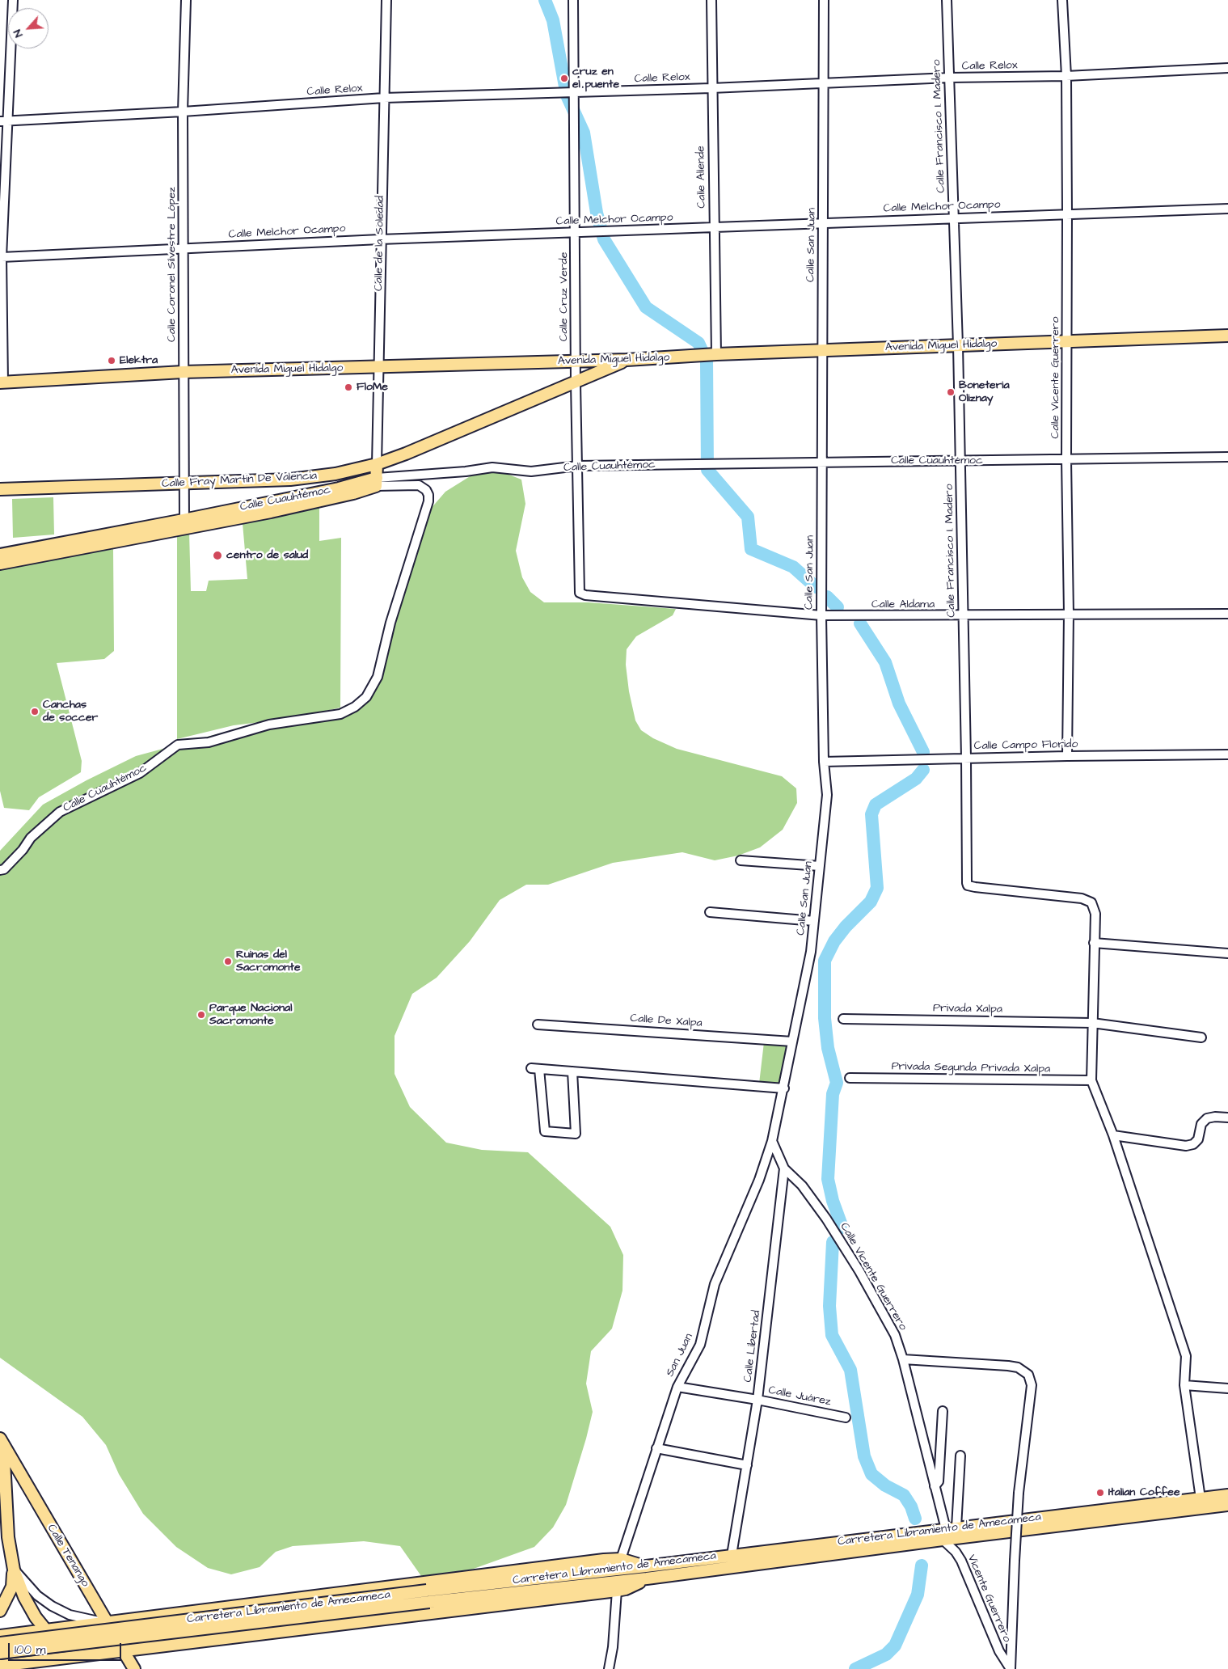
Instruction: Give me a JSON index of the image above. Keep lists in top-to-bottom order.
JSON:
{
  "streets": {
    "main road": [
      "Calle de la Soledad",
      "Avenida Miguel Hidalgo",
      "Calle Cuauhtémoc",
      "Calle Fray Martín De Valencia",
      "Carretera Libramiento de Amecameca",
      "Calle Tenango"
    ],
    "street": [
      "Calle Relox",
      "Calle Francisco I. Madero",
      "Calle Allende",
      "Calle Melchor Ocampo",
      "Calle San Juan",
      "Calle Coronel Silvestre López",
      "Calle Cruz Verde",
      "Calle Vicente Guerrero",
      "Calle Aldama",
      "Calle Campo Florido",
      "Privada Xalpa",
      "Calle De Xalpa",
      "Privada Segunda Privada Xalpa",
      "Calle Libertad",
      "San Juan",
      "Calle Juárez",
      "Vicente Guerrero"
    ]
  },
  "crossings": [
    ["Calle Relox", "Calle Francisco I. Madero"],
    ["Calle Relox", "Calle Allende"],
    ["Calle Relox", "Calle de la Soledad"],
    ["Calle Relox", "Calle San Juan"],
    ["Calle Relox", "Calle Coronel Silvestre López"],
    ["Calle Relox", "Calle Cruz Verde"],
    ["Calle Relox", "Calle Vicente Guerrero"],
    ["Calle Francisco I. Madero", "Calle Melchor Ocampo"],
    ["Calle Francisco I. Madero", "Avenida Miguel Hidalgo"],
    ["Calle Francisco I. Madero", "Calle Cuauhtémoc"],
    ["Calle Francisco I. Madero", "Calle Aldama"],
    ["Calle Francisco I. Madero", "Calle Campo Florido"],
    ["Calle Allende", "Calle Melchor Ocampo"],
    ["Calle Allende", "Avenida Miguel Hidalgo"],
    ["Calle Melchor Ocampo", "Calle de la Soledad"],
    ["Calle Melchor Ocampo", "Calle San Juan"],
    ["Calle Melchor Ocampo", "Calle Coronel Silvestre López"],
    ["Calle Melchor Ocampo", "Calle Cruz Verde"],
    ["Calle Melchor Ocampo", "Calle Vicente Guerrero"],
    ["Calle de la Soledad", "Avenida Miguel Hidalgo"],
    ["Calle de la Soledad", "Calle Cuauhtémoc"],
    ["Calle de la Soledad", "Calle Fray Martín De Valencia"],
    ["Calle San Juan", "Avenida Miguel Hidalgo"],
    ["Calle San Juan", "Calle Cuauhtémoc"],
    ["Calle San Juan", "Calle Aldama"],
    ["Calle San Juan", "Calle Campo Florido"],
    ["Calle San Juan", "Calle De Xalpa"],
    ["Calle San Juan", "San Juan"],
    ["Calle Coronel Silvestre López", "Avenida Miguel Hidalgo"],
    ["Calle Coronel Silvestre López", "Calle Cuauhtémoc"],
    ["Calle Coronel Silvestre López", "Calle Fray Martín De Valencia"],
    ["Calle Cruz Verde", "Avenida Miguel Hidalgo"],
    ["Calle Cruz Verde", "Calle Cuauhtémoc"],
    ["Calle Cruz Verde", "Calle Fray Martín De Valencia"],
    ["Calle Cruz Verde", "Calle Aldama"],
    ["Avenida Miguel Hidalgo", "Calle Vicente Guerrero"],
    ["Avenida Miguel Hidalgo", "Calle Fray Martín De Valencia"],
    ["Calle Vicente Guerrero", "Calle Cuauhtémoc"],
    ["Calle Vicente Guerrero", "Calle Aldama"],
    ["Calle Vicente Guerrero", "Calle Campo Florido"],
    ["Calle Vicente Guerrero", "Calle Libertad"],
    ["Calle Vicente Guerrero", "Carretera Libramiento de Amecameca"],
    ["Calle Vicente Guerrero", "Vicente Guerrero"],
    ["Calle Libertad", "Calle Juárez"],
    ["Calle Libertad", "Carretera Libramiento de Amecameca"],
    ["San Juan", "Calle Juárez"],
    ["Carretera Libramiento de Amecameca", "Vicente Guerrero"]
  ],
  "places": [
    "cruz en el puente",
    "Elektra",
    "FloMe",
    "Boneteria Oliznay",
    "centro de salud",
    "Canchas de soccer",
    "Ruinas del Sacromonte",
    "Parque Nacional Sacromonte",
    "Italian Coffee"
  ],
  "scale_bar": "100 m",
  "north": "bottom left"
}
